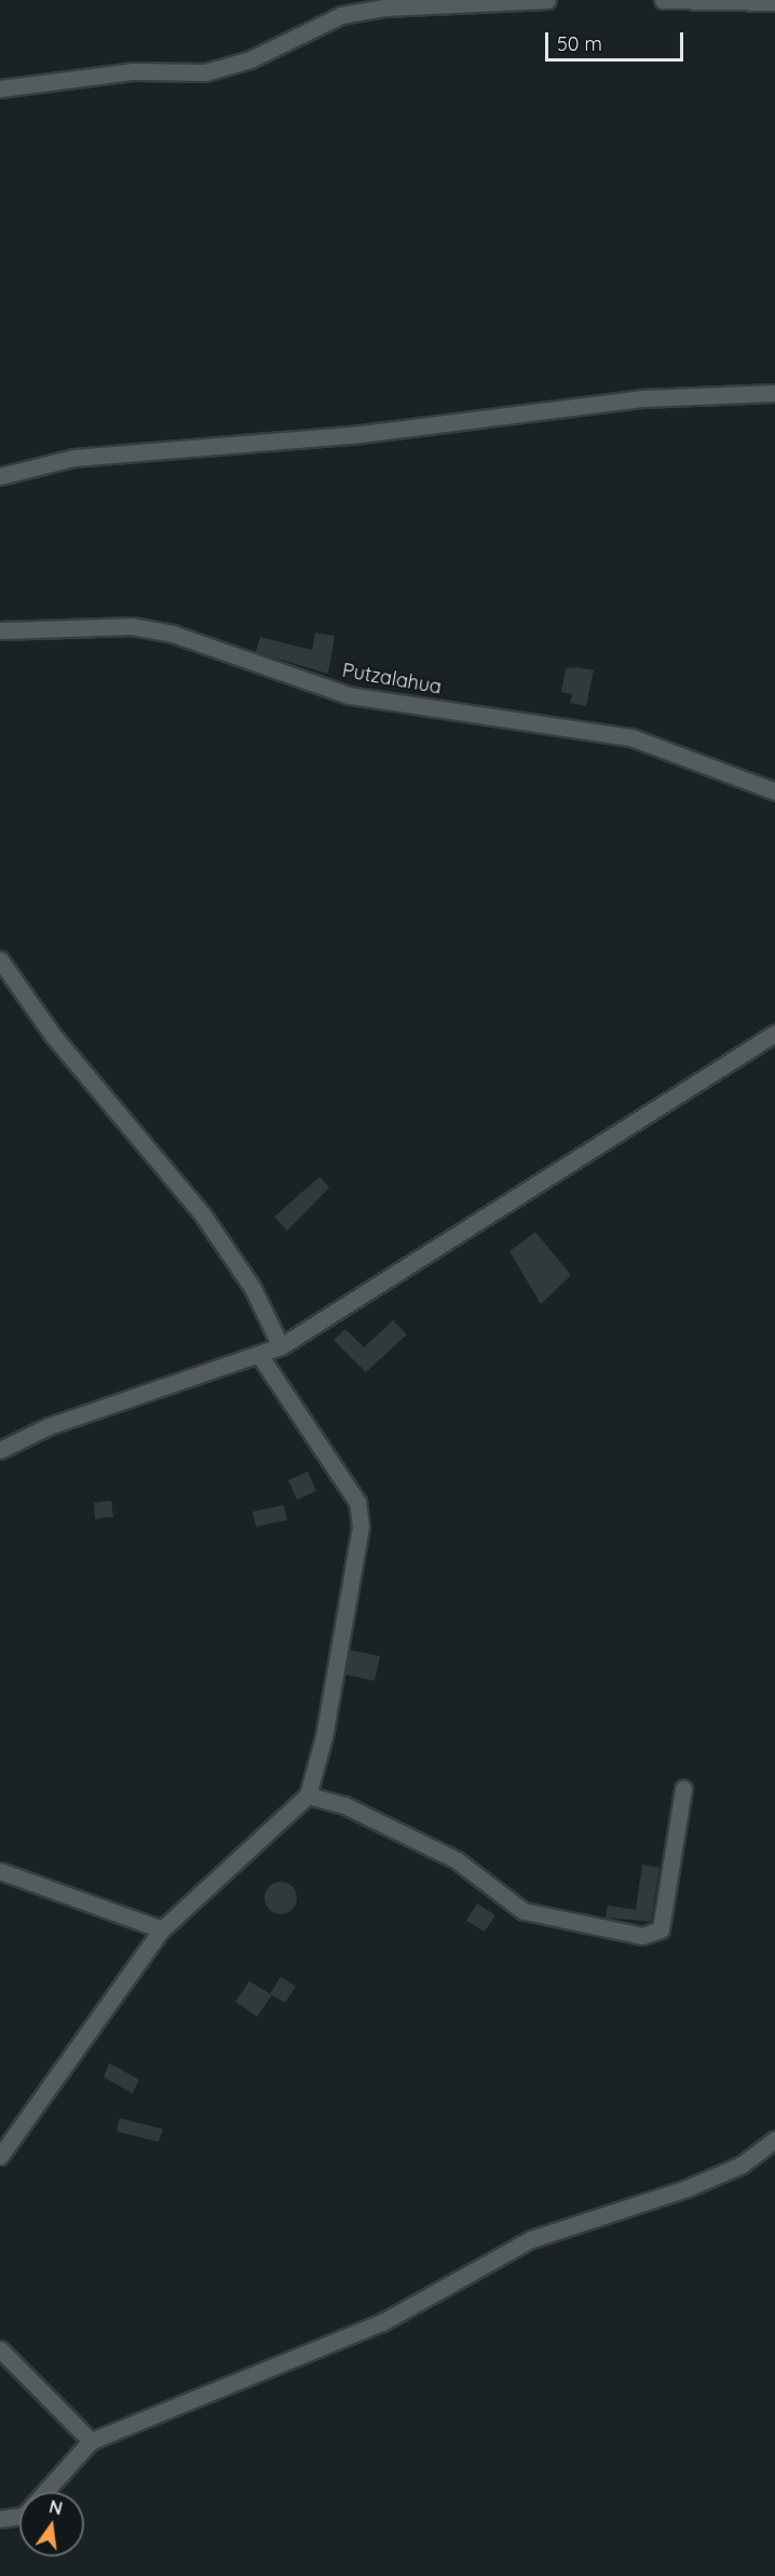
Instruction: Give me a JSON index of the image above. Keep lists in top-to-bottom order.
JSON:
{
  "streets": {
    "street": ["Putzalahua"]
  },
  "scale_bar": "50 m",
  "north": "top"
}
